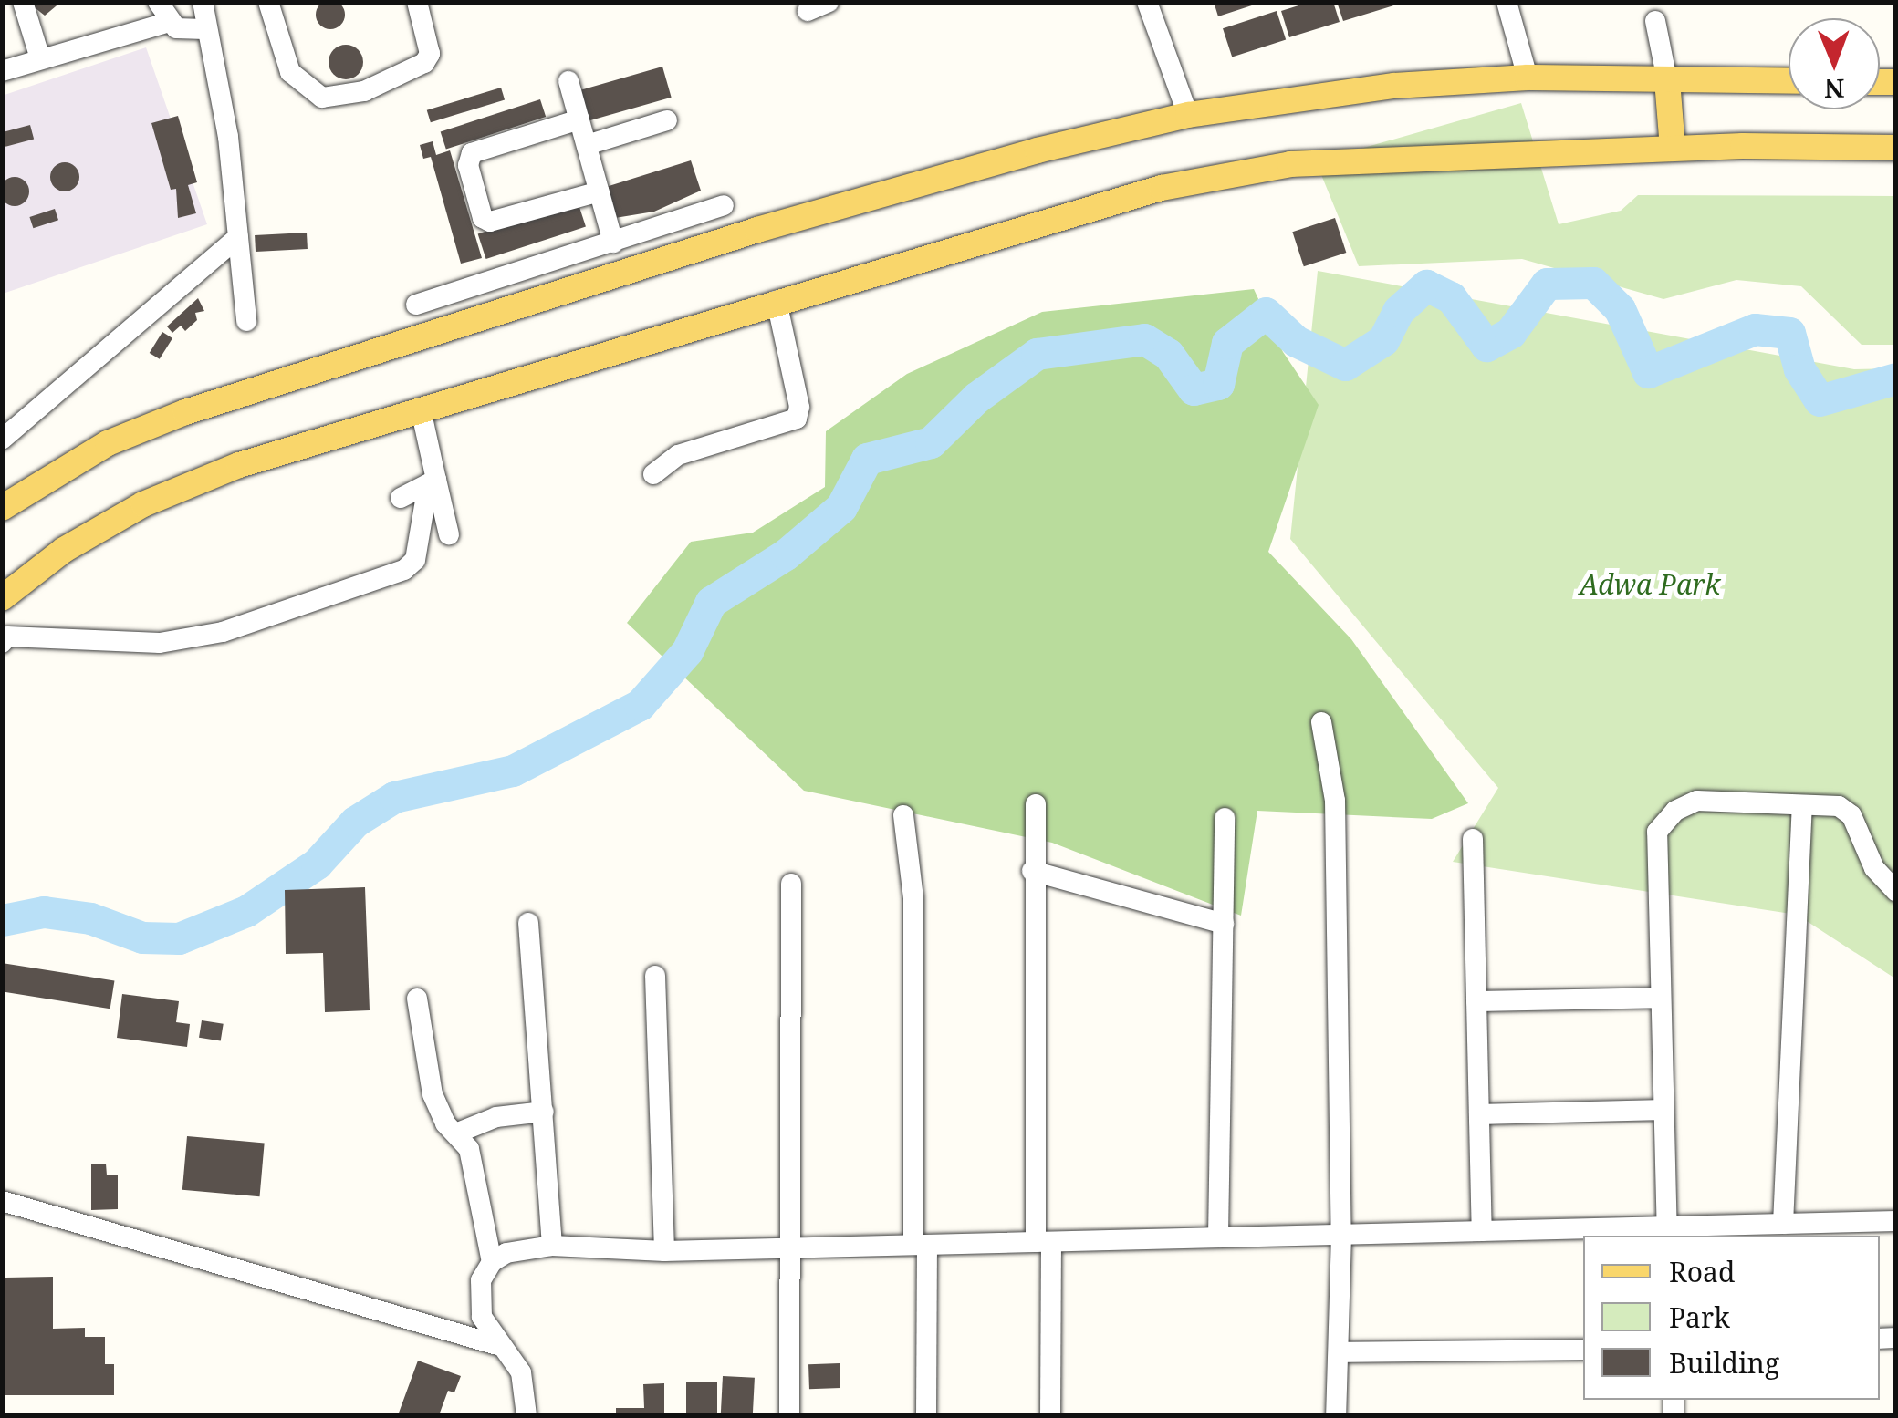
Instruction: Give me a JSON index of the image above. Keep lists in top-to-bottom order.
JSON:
{
  "parks": ["Adwa Park"],
  "legend": ["Road", "Park", "Building"],
  "north": "bottom"
}
